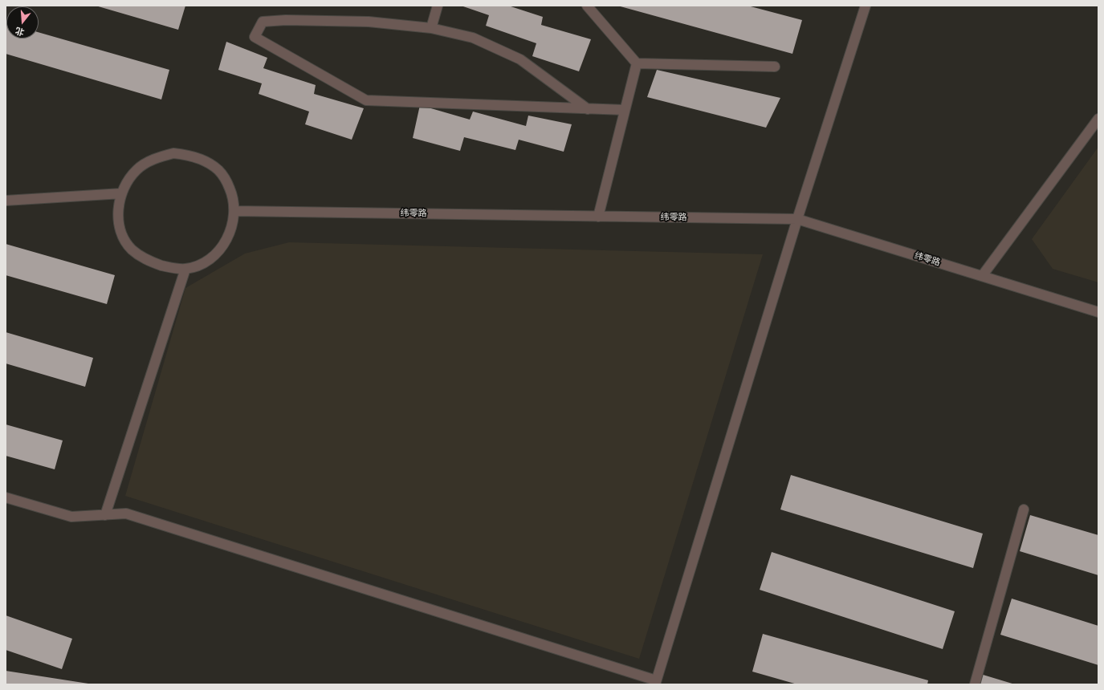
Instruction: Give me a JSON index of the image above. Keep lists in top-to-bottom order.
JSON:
{
  "streets": {
    "street": ["纬零路"]
  },
  "north": "bottom"
}
